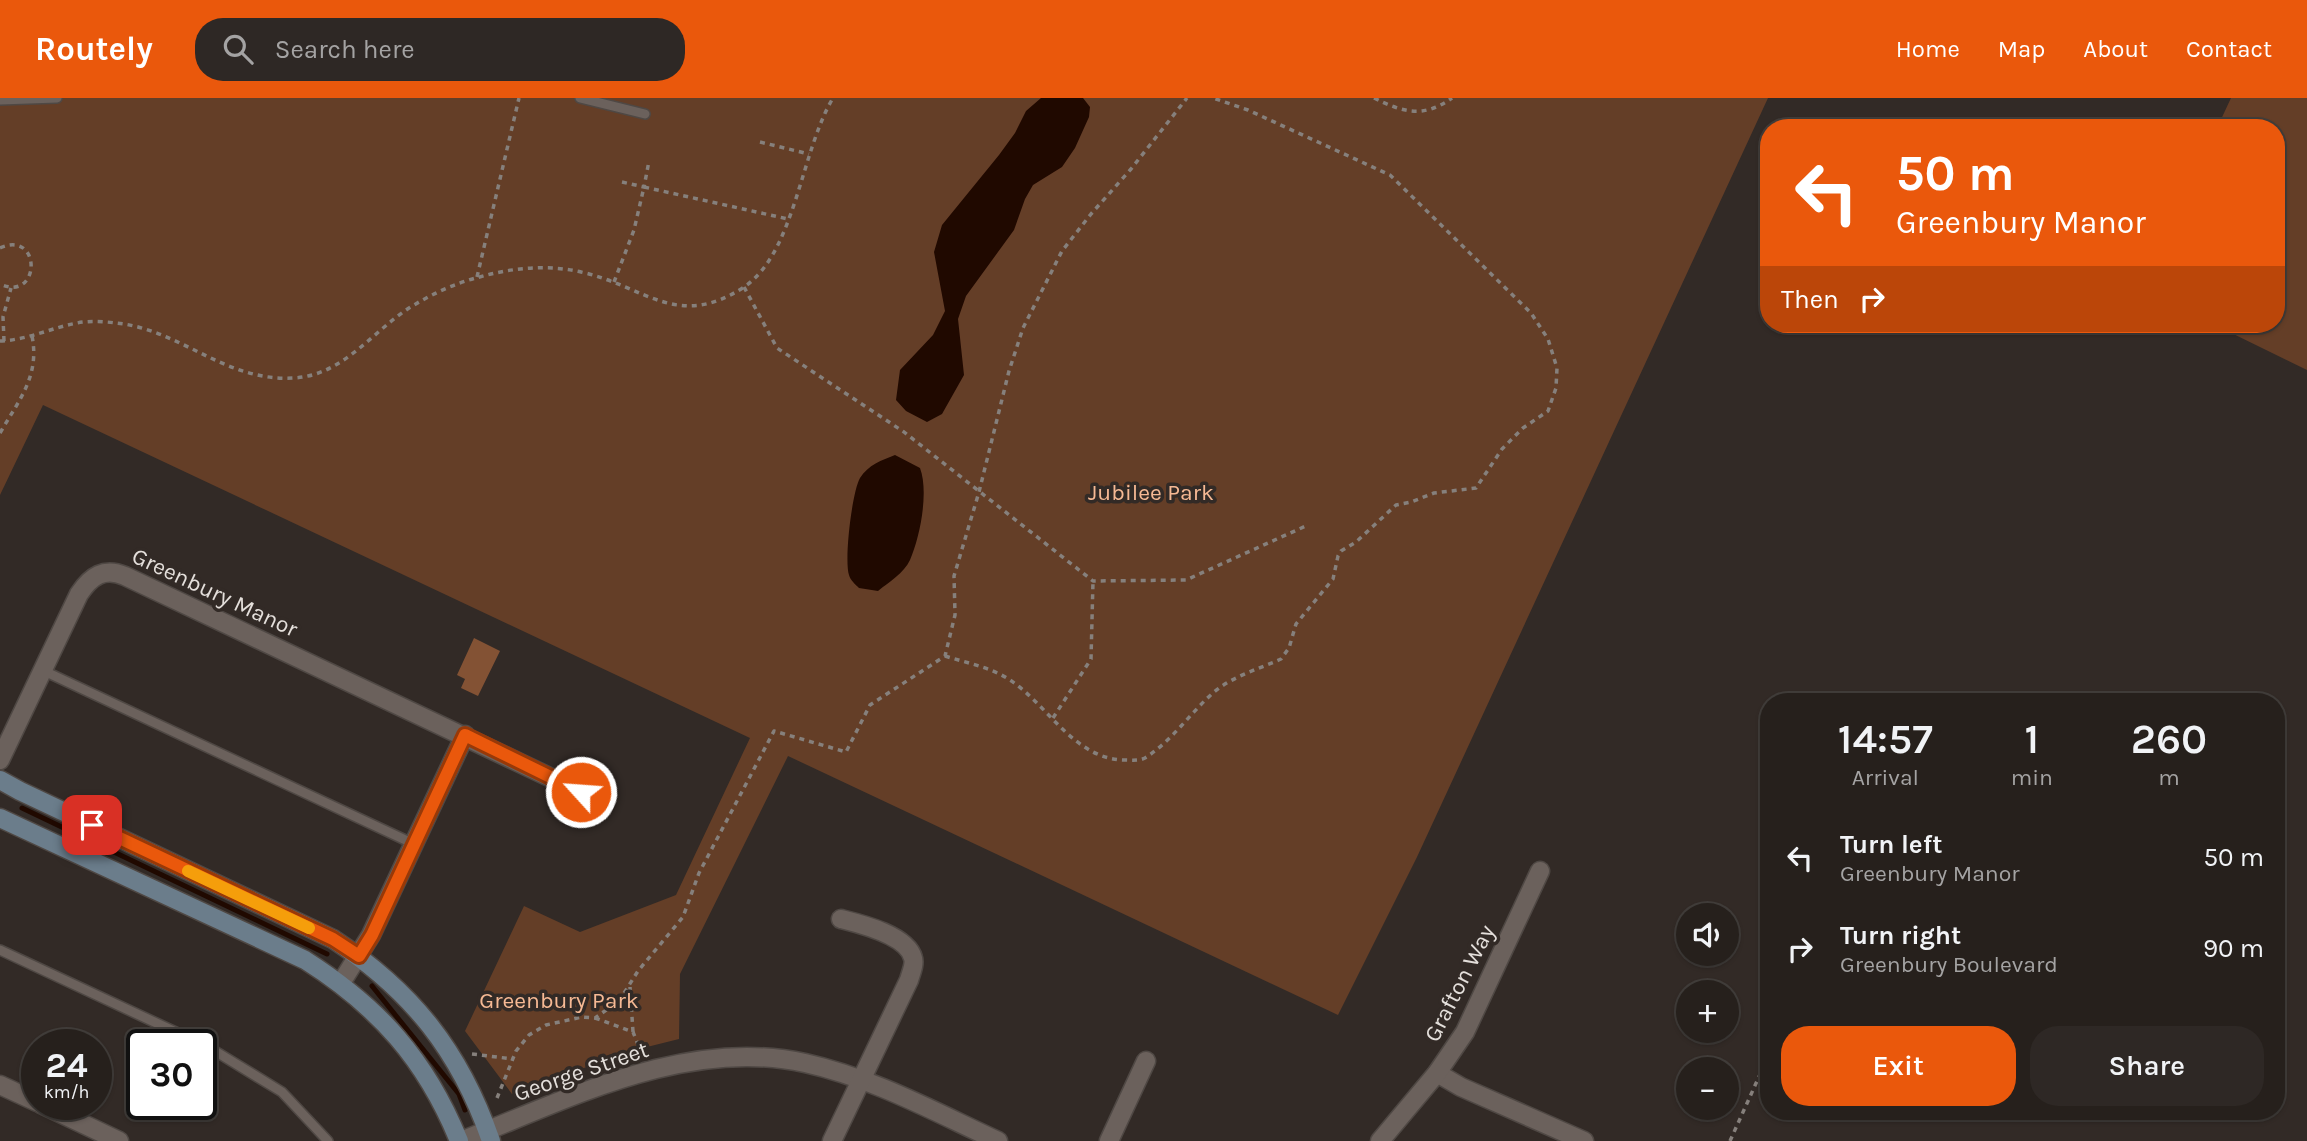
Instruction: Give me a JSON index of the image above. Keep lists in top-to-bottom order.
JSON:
{
  "streets": {
    "street": ["Greenbury Manor", "Grafton Way", "George Street"]
  },
  "parks": ["Jubilee Park", "Greenbury Park"],
  "page": {
    "header": "Routely",
    "search": "Search here",
    "nav": [
      "Home",
      "Map",
      "About",
      "Contact"
    ],
    "turn": ["50 m", "Greenbury Manor"],
    "then": "Then",
    "eta": [
      "14:57",
      "Arrival",
      "1",
      "min",
      "260",
      "m"
    ],
    "list": [
      {
        "name": "Turn left",
        "note": "Greenbury Manor",
        "value": "50 m"
      },
      {
        "name": "Turn right",
        "note": "Greenbury Boulevard",
        "value": "90 m"
      }
    ],
    "map_buttons": ["+", "−"],
    "buttons": ["Exit", "Share"],
    "speed": "24 km/h",
    "limit": "30"
  }
}
